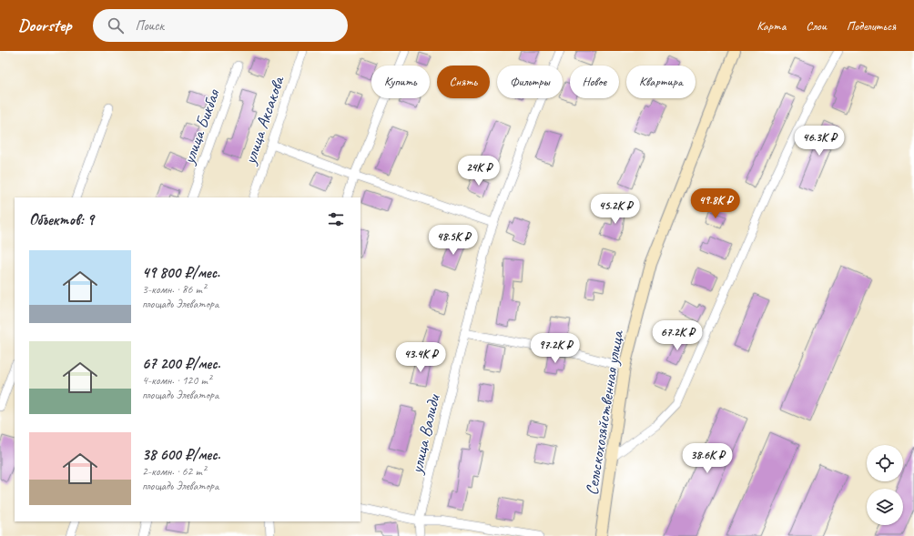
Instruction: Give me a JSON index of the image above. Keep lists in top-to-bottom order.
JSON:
{
  "streets": {
    "main road": ["Сельскохозяйственная улица"],
    "street": ["улица Аксакова", "улица Бикбая", "улица Валиди"]
  },
  "page": {
    "header": "Doorstep",
    "search": "Поиск",
    "nav": ["Карта", "Слои", "Поделиться"],
    "chip": [
      "Купить",
      "Снять",
      "Фильтры",
      "Новое",
      "Квартира"
    ],
    "price": [
      "46.3K ₽",
      "24K ₽",
      "49.8K ₽",
      "45.2K ₽",
      "48.5K ₽",
      "67.2K ₽",
      "97.2K ₽",
      "43.4K ₽",
      "38.6K ₽"
    ],
    "heading": "Объектов: 9",
    "list": [
      {
        "name": "49 800 ₽/мес.",
        "note": "3-комн. · 86 m² · площадь Элеватора"
      },
      {
        "name": "67 200 ₽/мес.",
        "note": "4-комн. · 120 m² · площадь Элеватора"
      },
      {
        "name": "38 600 ₽/мес.",
        "note": "2-комн. · 62 m² · площадь Элеватора"
      }
    ]
  }
}
